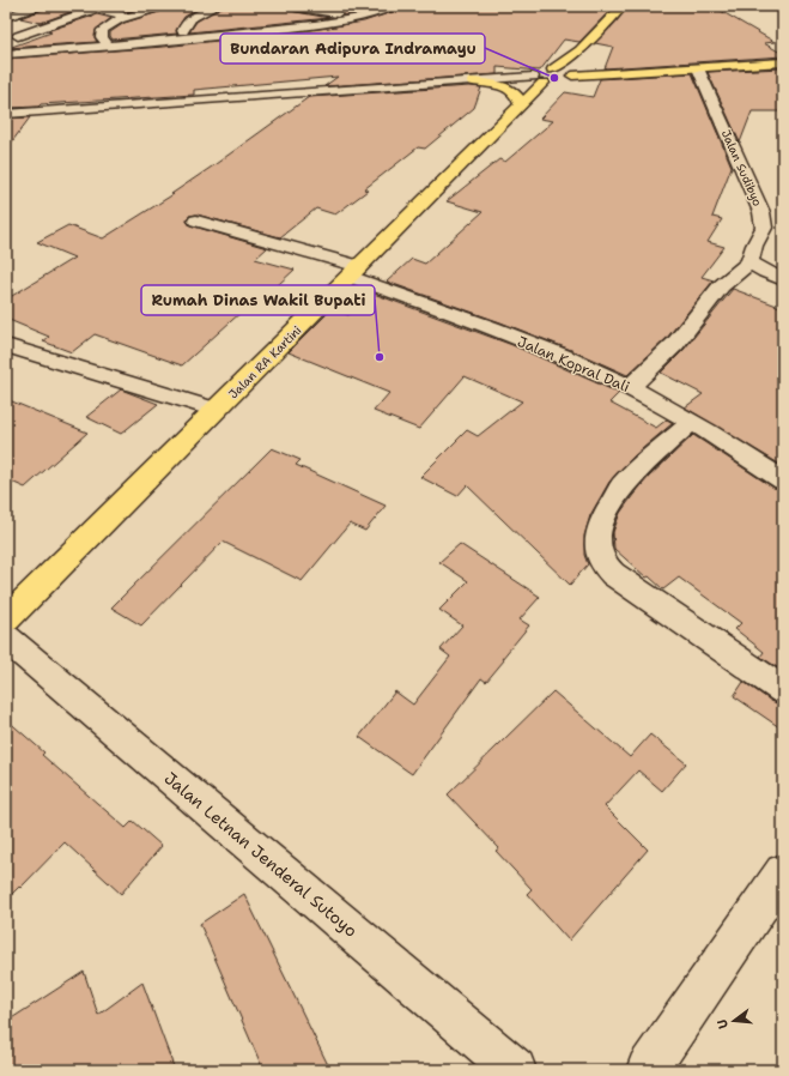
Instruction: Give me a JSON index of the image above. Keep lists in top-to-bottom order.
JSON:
{
  "streets": {
    "main road": ["Jalan RA Kartini"],
    "street": ["Jalan Sudibyo", "Jalan Kopral Dali", "Jalan Letnan Jenderal Sutoyo"]
  },
  "crossings": [
    ["Jalan RA Kartini", "Jalan Kopral Dali"]
  ],
  "places": ["Bundaran Adipura Indramayu", "Rumah Dinas Wakil Bupati"],
  "north": "left"
}
